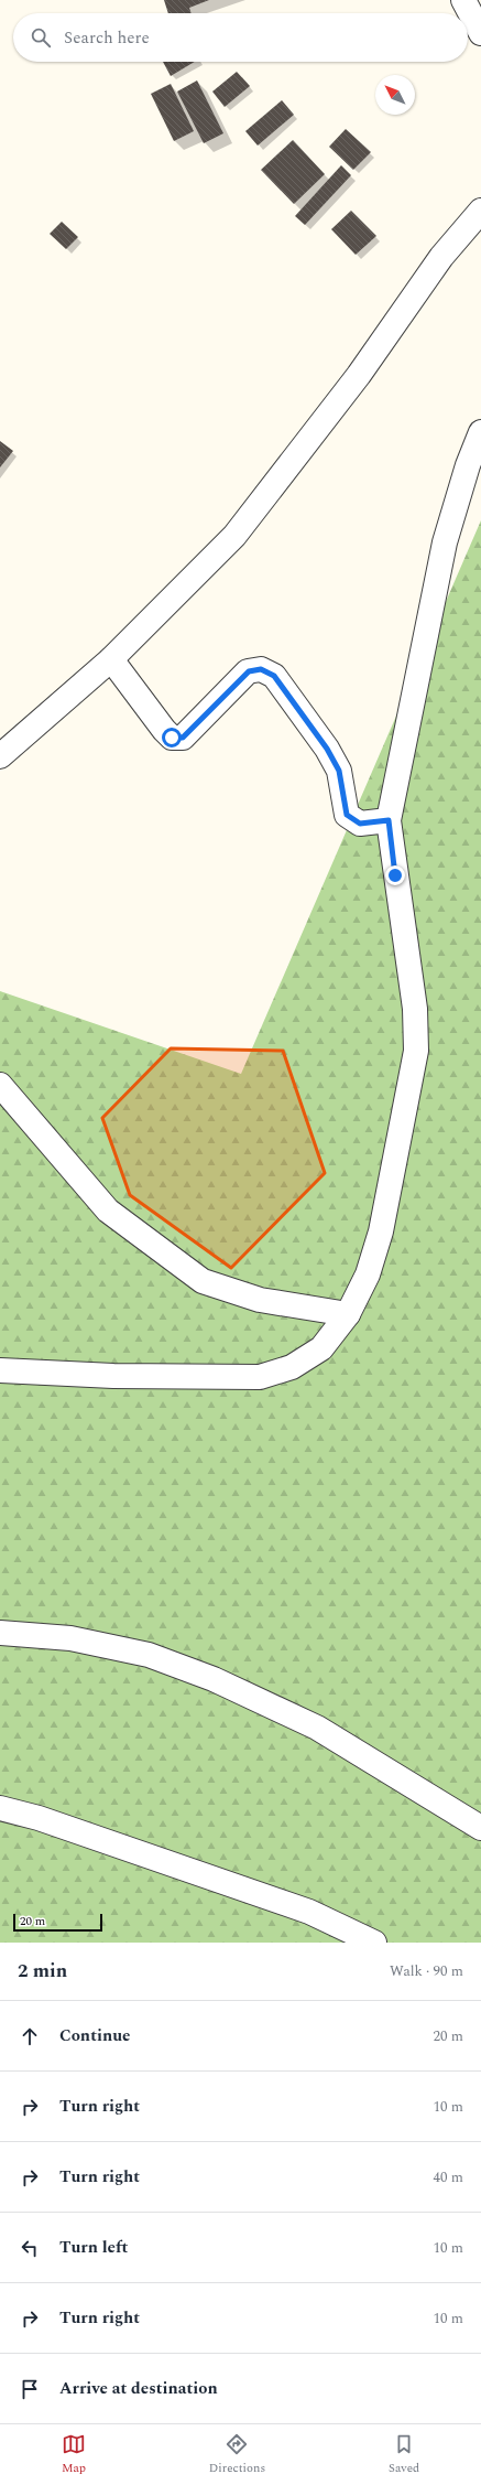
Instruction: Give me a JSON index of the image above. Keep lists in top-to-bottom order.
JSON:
{
  "scale_bar": "20 m",
  "north": "top left",
  "page": {
    "search": "Search here",
    "scale": "20 m",
    "heading": ["2 min", "Walk · 90 m"],
    "list": [
      ["Continue", "20 m"],
      ["Turn right", "10 m"],
      ["Turn right", "40 m"],
      ["Turn left", "10 m"],
      ["Turn right", "10 m"],
      "Arrive at destination"
    ],
    "nav": ["Map", "Directions", "Saved"]
  }
}
